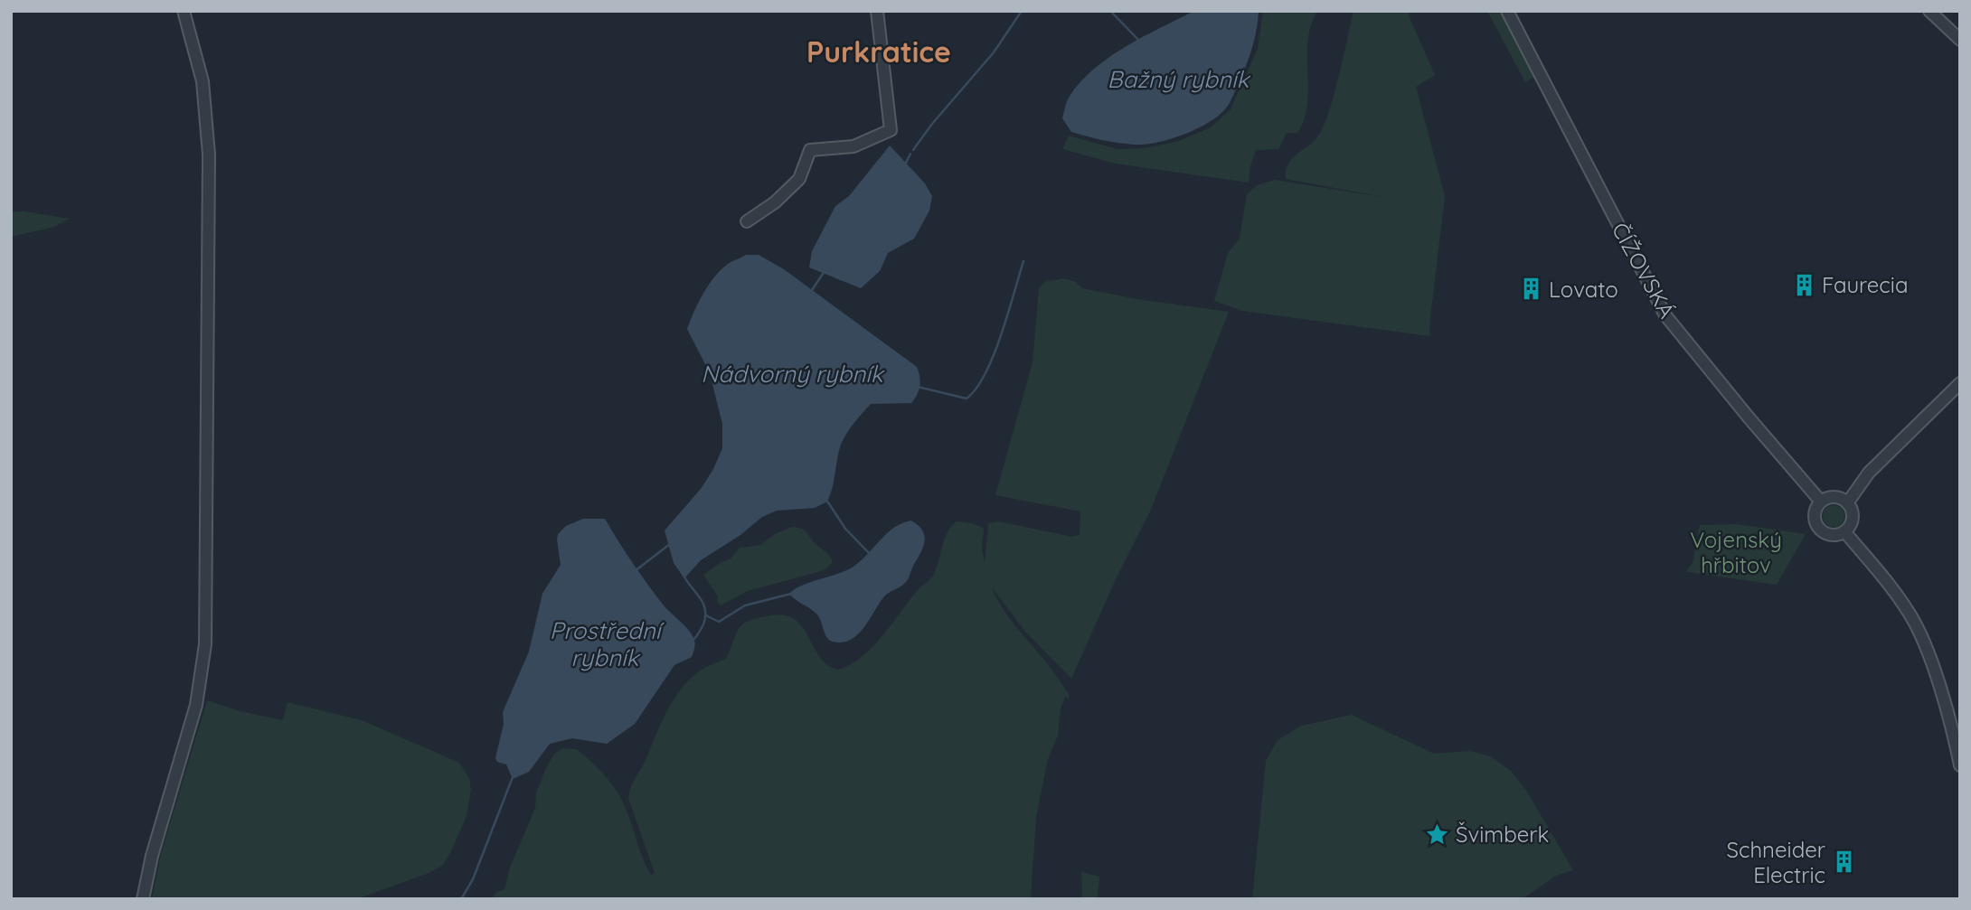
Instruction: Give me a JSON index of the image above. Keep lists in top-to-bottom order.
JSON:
{
  "streets": {
    "street": ["ČÍŽOVSKÁ"]
  },
  "districts": ["Purkratice"],
  "water": ["Bažný rybník", "Nádvorný rybník", "Prostřední rybník"],
  "parks": ["Vojenský hřbitov"],
  "places": {
    "building": ["Faurecia", "Lovato", "Schneider Electric"],
    "place": ["Švimberk"]
  }
}
